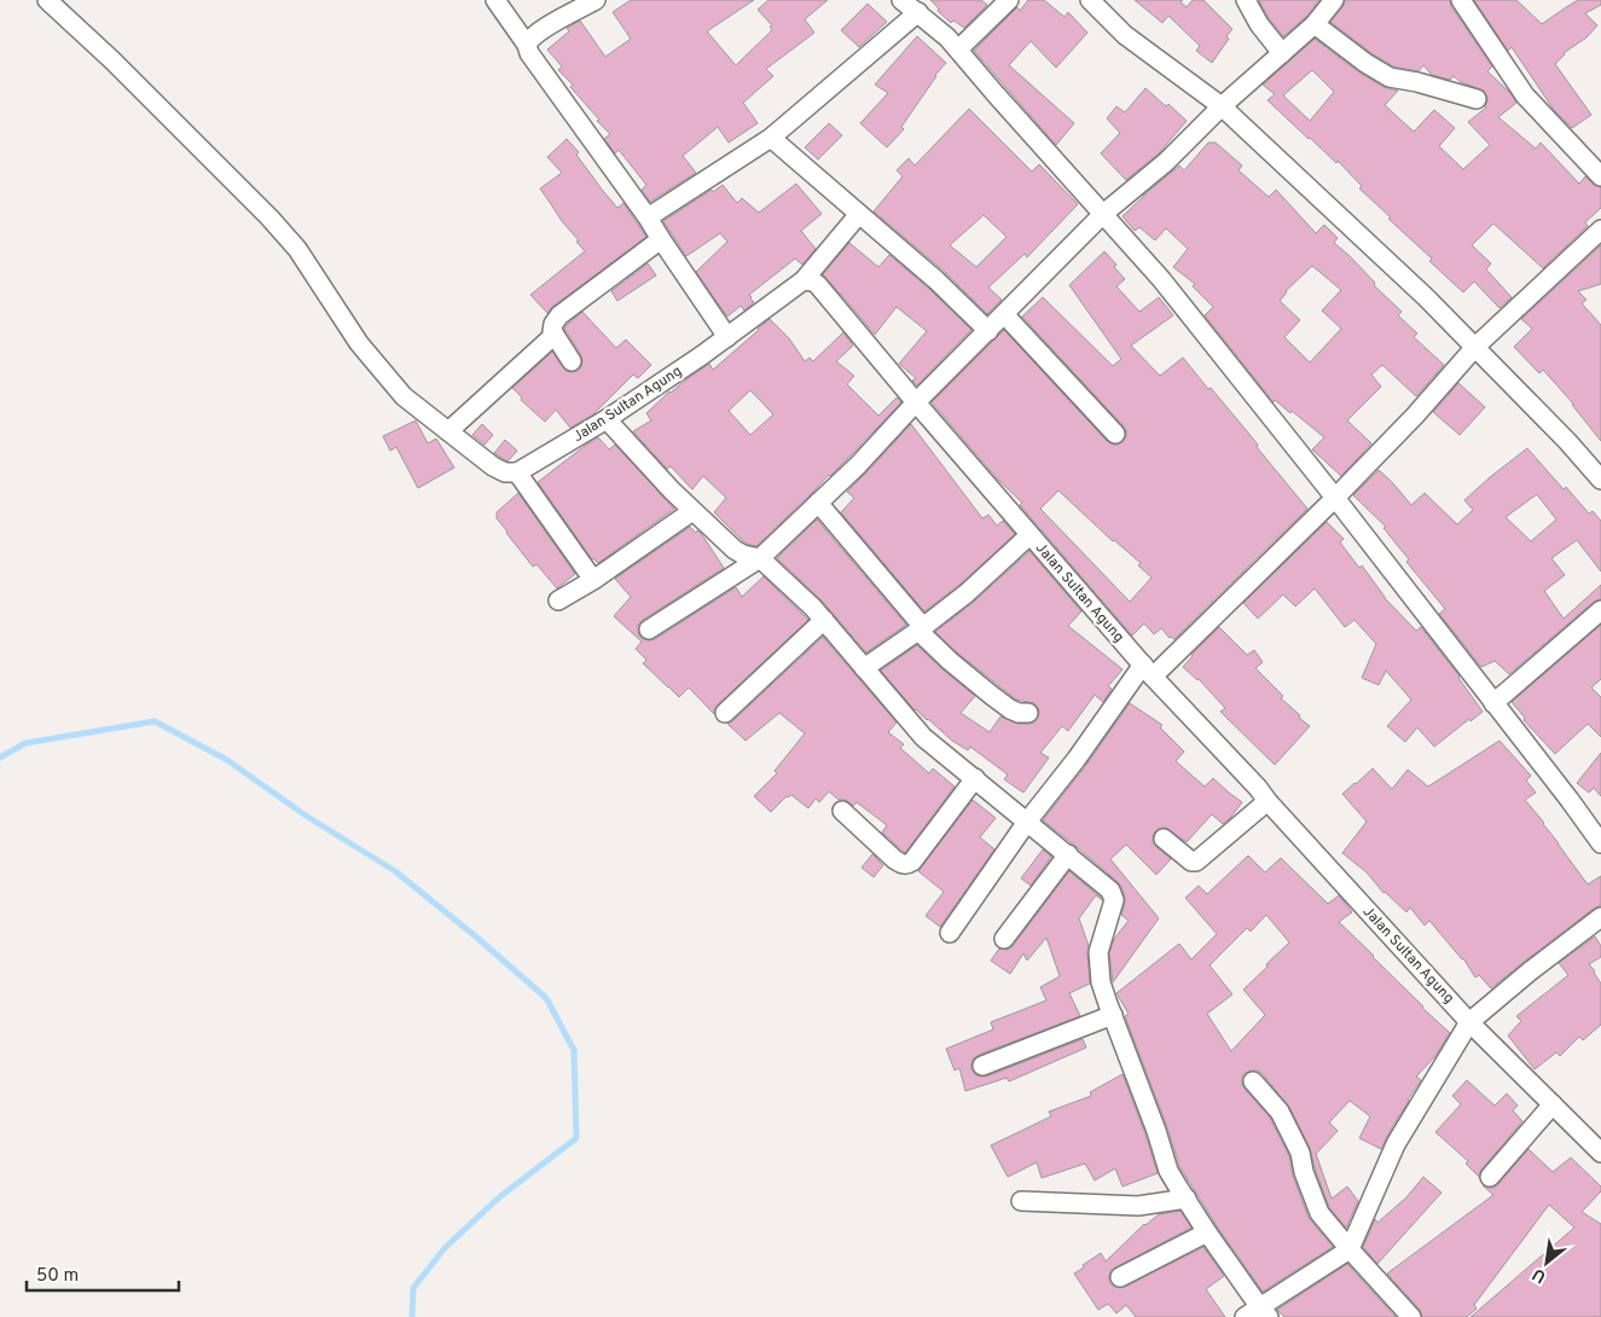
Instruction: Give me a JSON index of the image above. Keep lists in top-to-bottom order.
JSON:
{
  "streets": {
    "street": ["Jalan Sultan Agung"]
  },
  "scale_bar": "50 m",
  "north": "bottom left"
}
